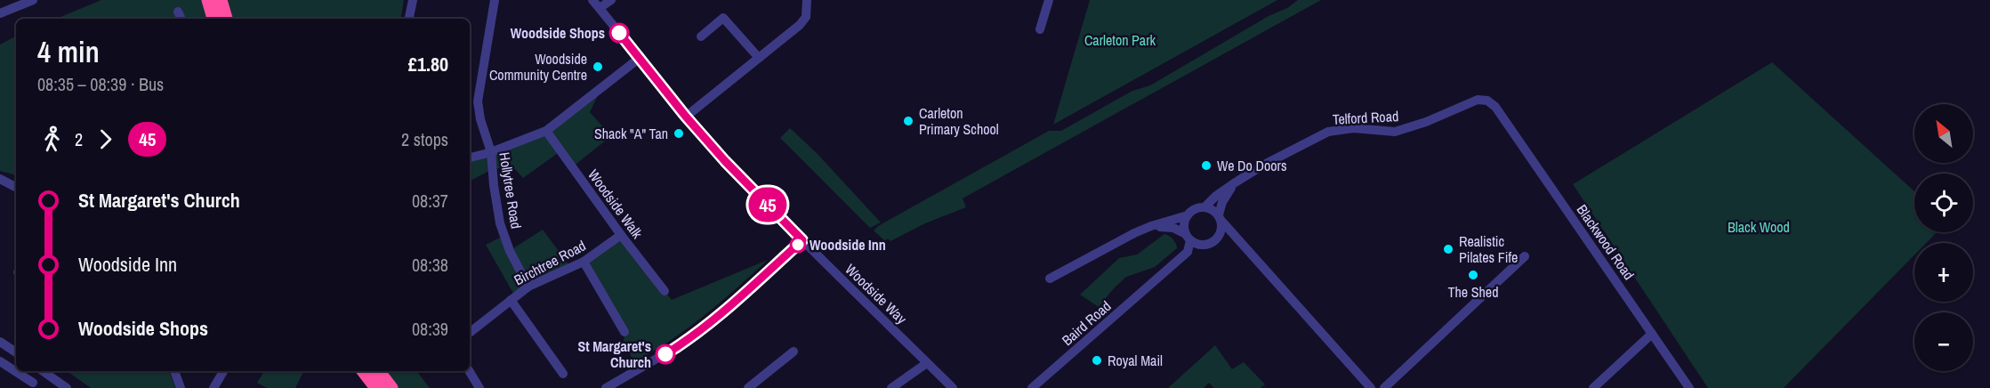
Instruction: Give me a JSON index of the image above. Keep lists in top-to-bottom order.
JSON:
{
  "streets": {
    "street": [
      "Telford Road",
      "Hollytree Road",
      "Woodside Walk",
      "Blackwood Road",
      "Birchtree Road",
      "Woodside Way",
      "Baird Road"
    ]
  },
  "crossings": [
    ["Telford Road", "Blackwood Road"],
    ["Telford Road", "Baird Road"],
    ["Hollytree Road", "Birchtree Road"],
    ["Woodside Walk", "Birchtree Road"]
  ],
  "parks": ["Carleton Park", "Black Wood"],
  "places": [
    "Woodside Shops",
    "Woodside Community Centre",
    "Carleton Primary School",
    "Shack \"A\" Tan",
    "We Do Doors",
    "Woodside Inn",
    "Realistic Pilates Fife",
    "The Shed",
    "St Margaret's Church",
    "Royal Mail"
  ],
  "lines": ["bus line 45"],
  "north": "top left",
  "page": {
    "on_map": "45",
    "heading": ["4 min", "08:35 – 08:39 · Bus", "£1.80"],
    "map_buttons": ["+", "−"],
    "legs": ["2", "45", "2 stops"],
    "list": [
      {
        "name": "St Margaret's Church",
        "value": "08:37"
      },
      {
        "name": "Woodside Inn",
        "value": "08:38"
      },
      {
        "name": "Woodside Shops",
        "value": "08:39"
      }
    ]
  }
}
